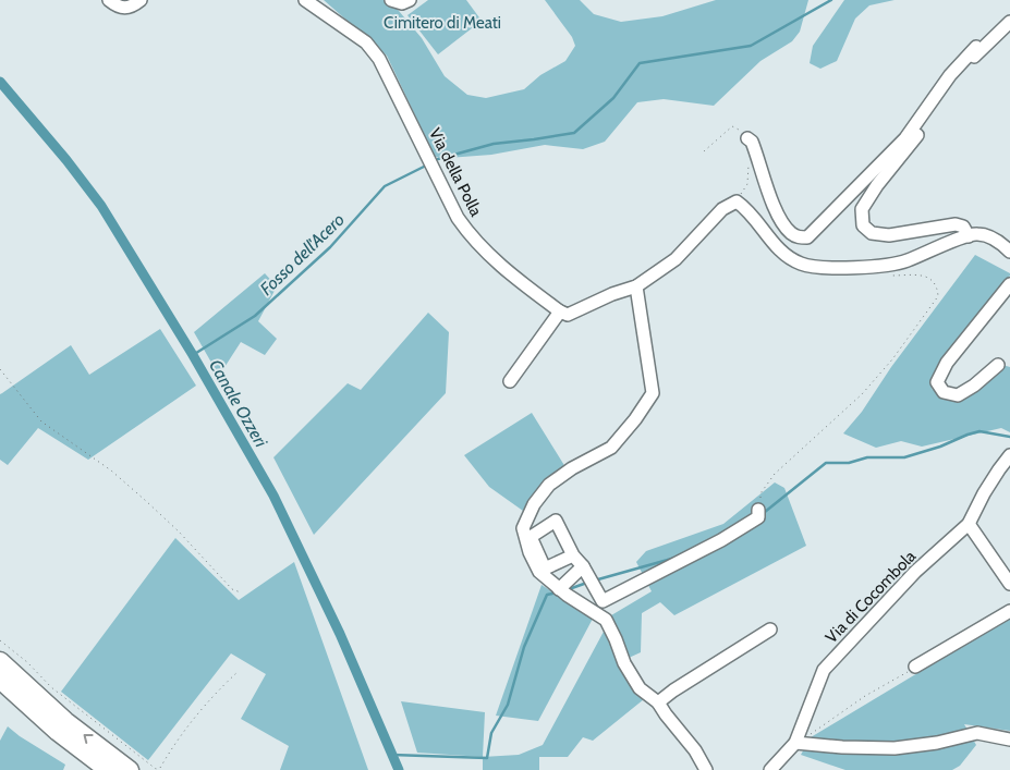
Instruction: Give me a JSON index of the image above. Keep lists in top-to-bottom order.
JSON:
{
  "streets": {
    "street": ["Via della Polla", "Via di Cocombola"]
  },
  "water": ["Fosso dell'Acero", "Canale Ozzeri"],
  "parks": ["Cimitero di Meati"]
}
